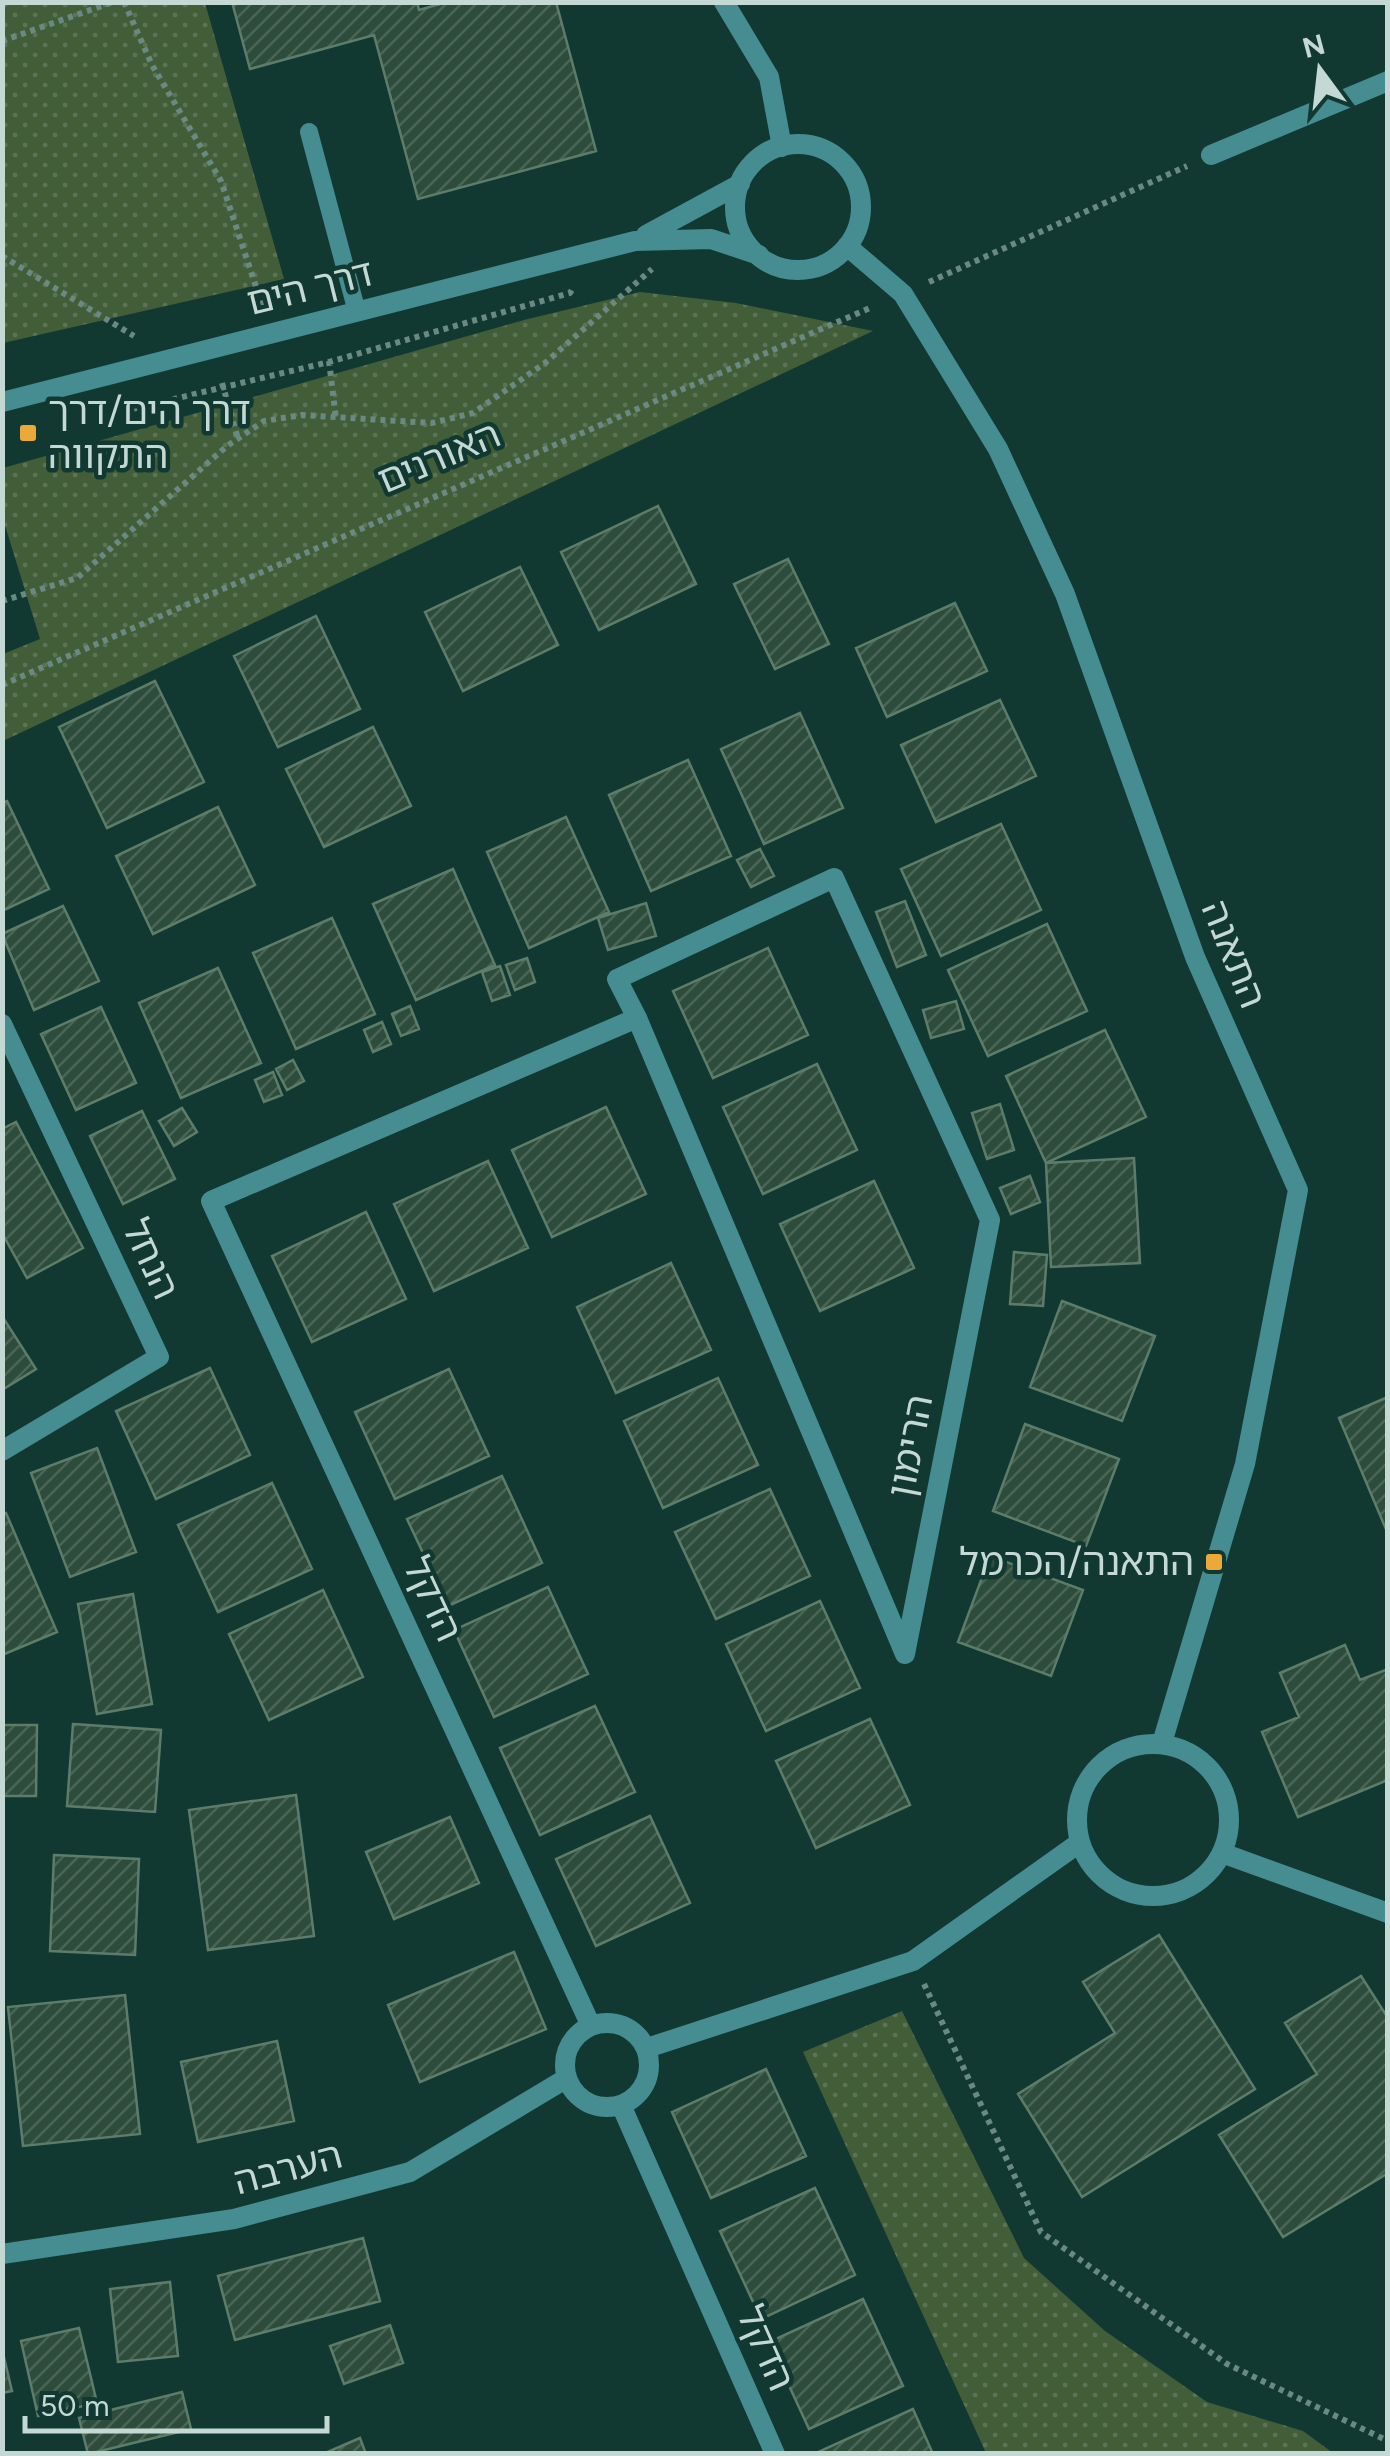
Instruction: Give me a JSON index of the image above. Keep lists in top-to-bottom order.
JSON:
{
  "streets": {
    "street": [
      "דרך הים",
      "התאנה",
      "הנחל",
      "הרימון",
      "הדקל",
      "הערבה"
    ],
    "path": ["האורנים"]
  },
  "crossings": [
    ["דרך הים", "התאנה"],
    ["האורנים", "התאנה"],
    ["הרימון", "הדקל"],
    ["הדקל", "הערבה"]
  ],
  "places": {
    "transit": ["דרך הים/דרך התקווה", "התאנה/הכרמל"]
  },
  "scale_bar": "50 m",
  "north": "top"
}
